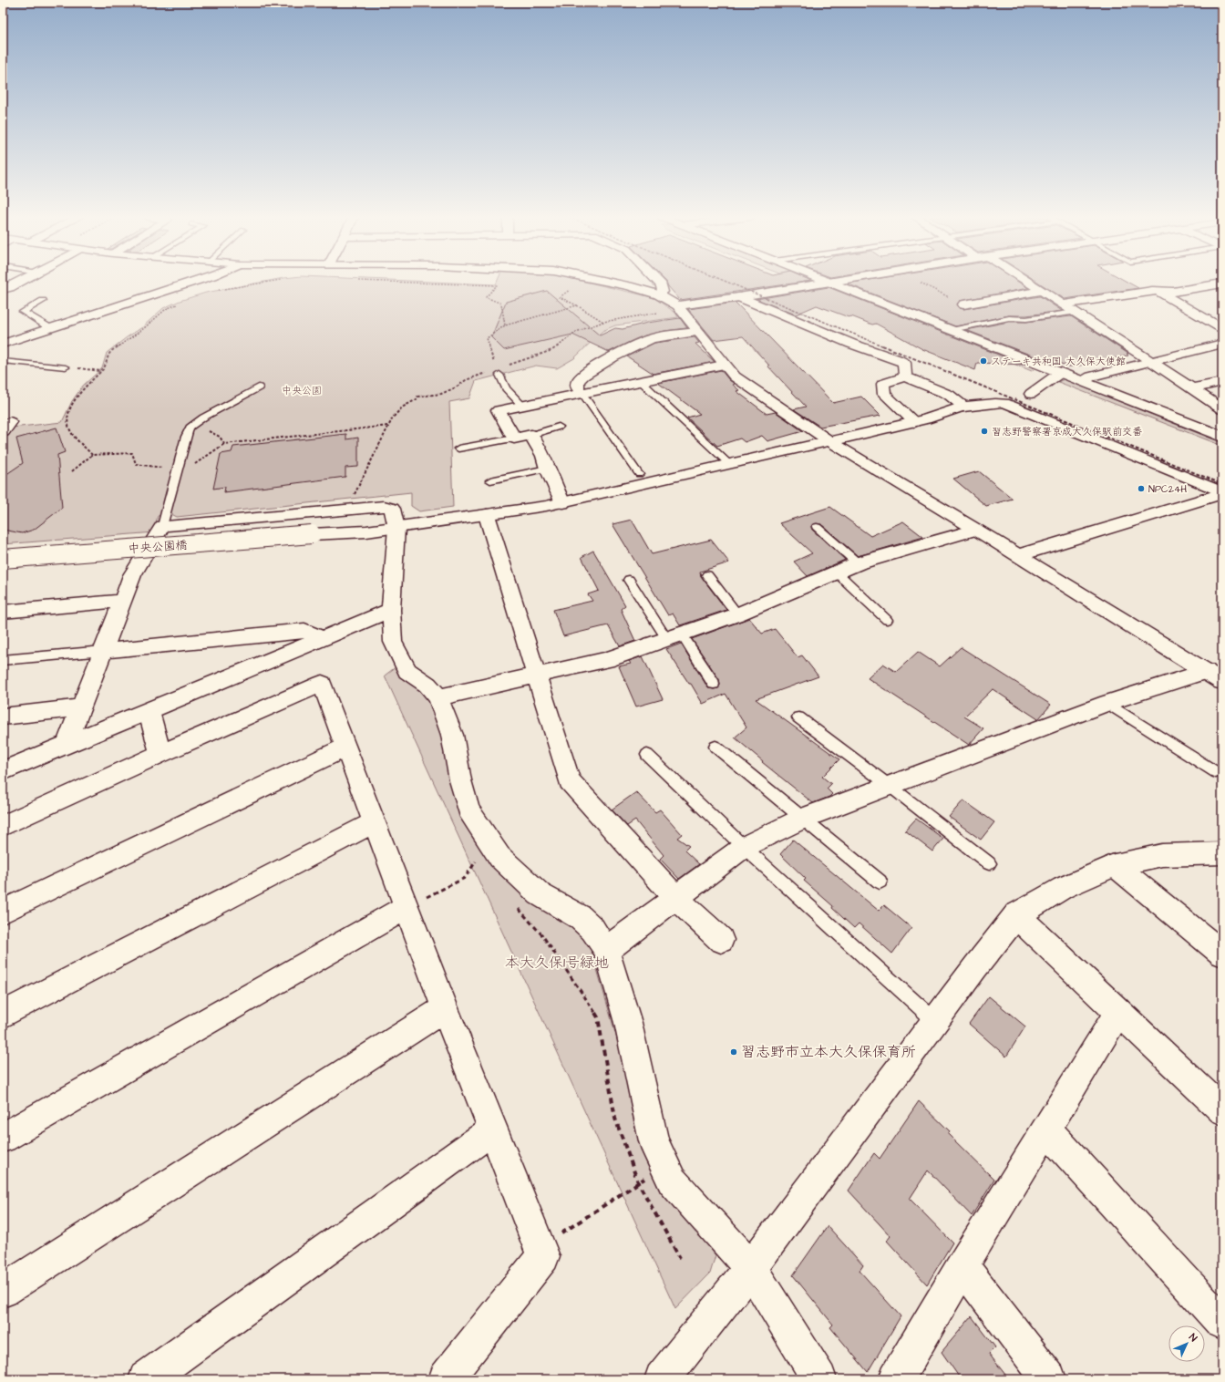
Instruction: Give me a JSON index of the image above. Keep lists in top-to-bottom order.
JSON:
{
  "streets": {
    "street": ["中央公園橋"]
  },
  "parks": ["中央公園", "本大久保1号緑地"],
  "places": [
    "ステーキ共和国 大久保大使館",
    "習志野警察署京成大久保駅前交番",
    "NPC24H",
    "習志野市立本大久保保育所"
  ],
  "north": "top right"
}
